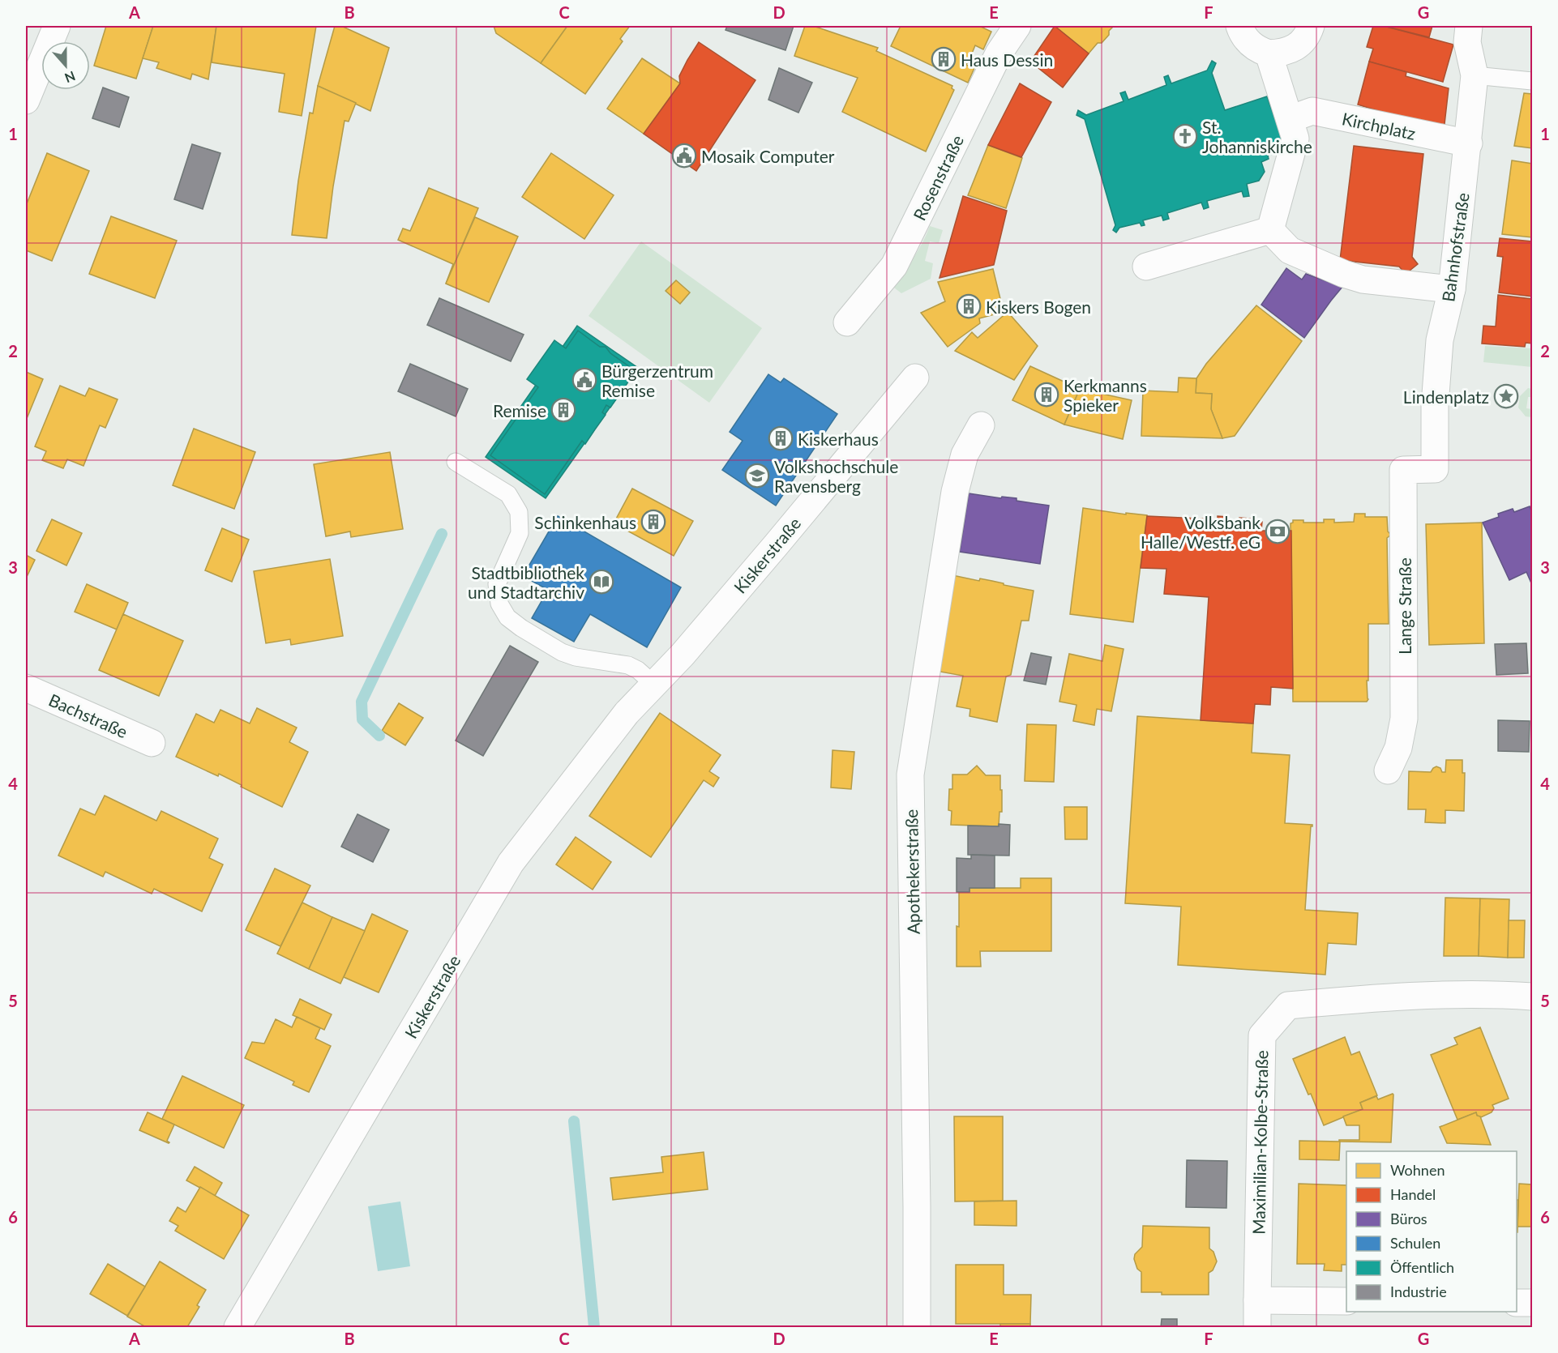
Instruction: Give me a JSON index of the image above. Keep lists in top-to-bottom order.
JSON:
{
  "streets": {
    "street": [
      "Kirchplatz",
      "Rosenstraße",
      "Bahnhofstraße",
      "Kiskerstraße",
      "Lange Straße",
      "Bachstraße",
      "Apothekerstraße",
      "Maximilian-Kolbe-Straße"
    ]
  },
  "crossings": [
    ["Kirchplatz", "Bahnhofstraße"],
    ["Bahnhofstraße", "Lange Straße"]
  ],
  "places": {
    "building": [
      "Haus Dessin",
      "Kiskers Bogen",
      "Kerkmanns Spieker",
      "Remise",
      "Kiskerhaus",
      "Schinkenhaus"
    ],
    "church": ["St. Johanniskirche"],
    "public building": ["Mosaik Computer", "Bürgerzentrum Remise"],
    "place": ["Lindenplatz"],
    "school or university": ["Volkshochschule Ravensberg"],
    "bank": ["Volksbank Halle/Westf. eG"],
    "library": ["Stadtbibliothek und Stadtarchiv"]
  },
  "legend": [
    "Wohnen",
    "Handel",
    "Büros",
    "Schulen",
    "Öffentlich",
    "Industrie"
  ],
  "north": "bottom",
  "grid": {
    "columns": [
      "A",
      "B",
      "C",
      "D",
      "E",
      "F",
      "G"
    ],
    "rows": [
      "1",
      "2",
      "3",
      "4",
      "5",
      "6"
    ]
  }
}
